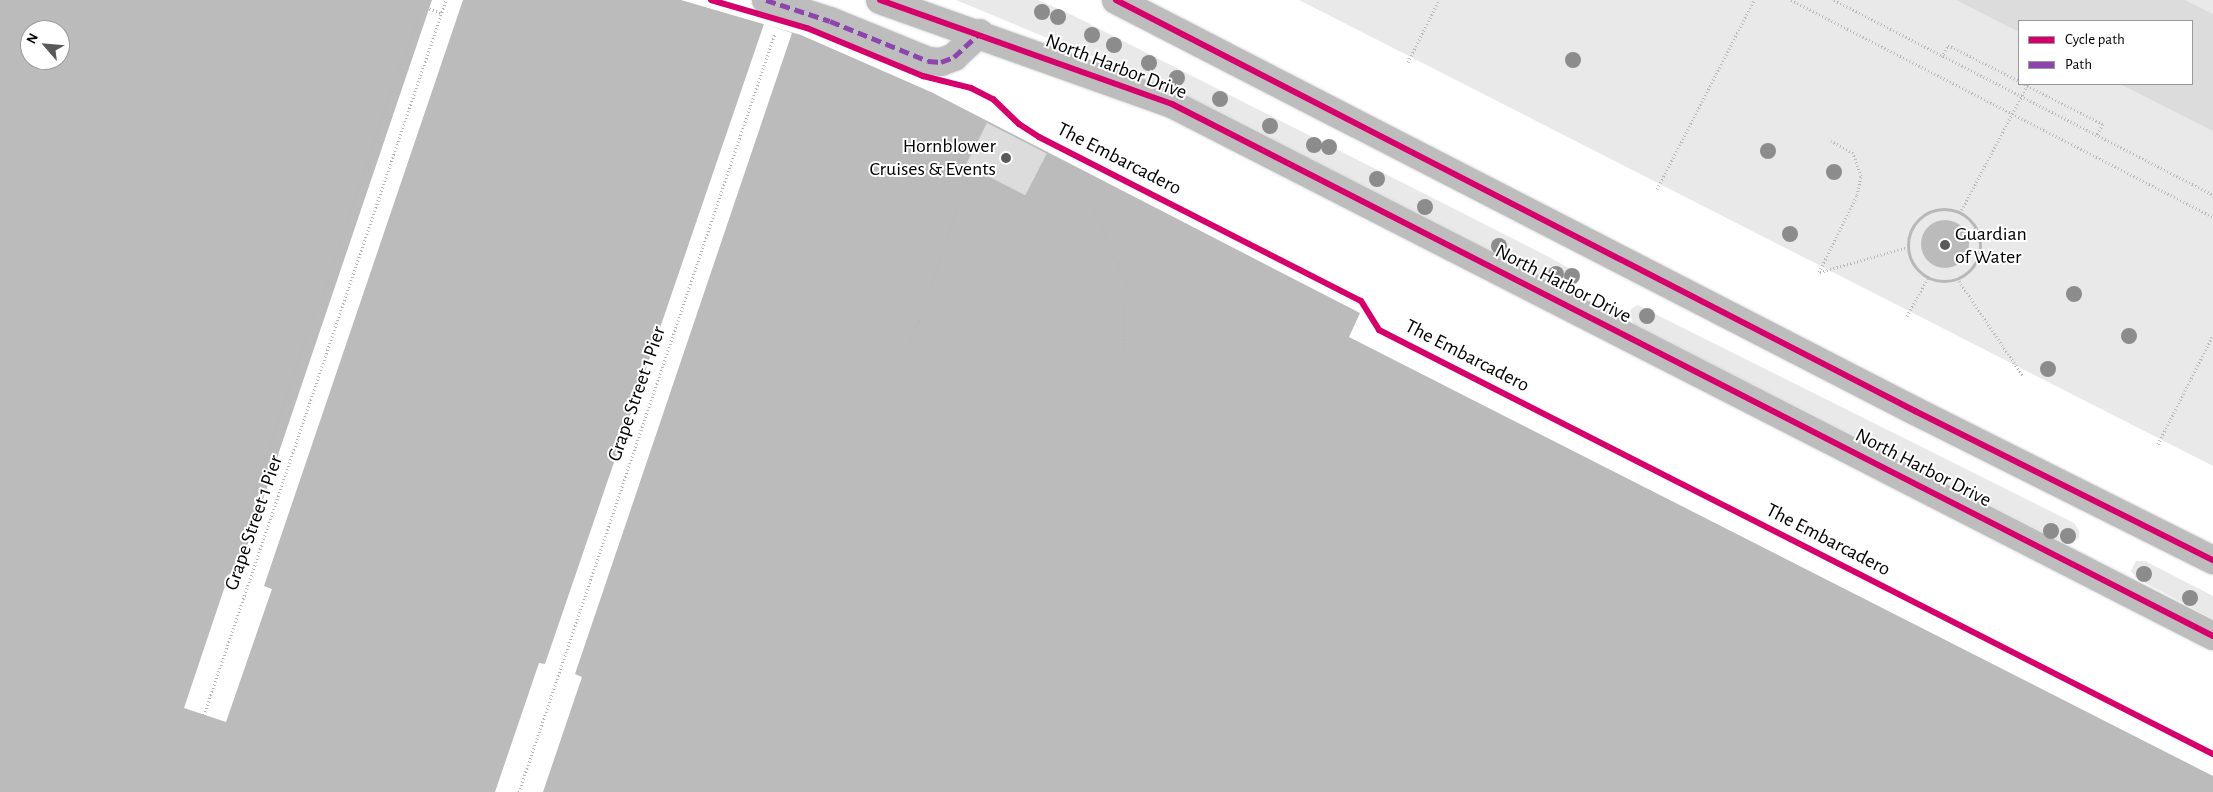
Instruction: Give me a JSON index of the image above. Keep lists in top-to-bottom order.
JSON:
{
  "streets": {
    "main road": ["North Harbor Drive"],
    "path": ["Grape Street 1 Pier"],
    "cycle path": ["The Embarcadero"]
  },
  "places": ["Hornblower Cruises & Events", "Guardian of Water"],
  "legend": ["Cycle path", "Path"],
  "north": "top left"
}
